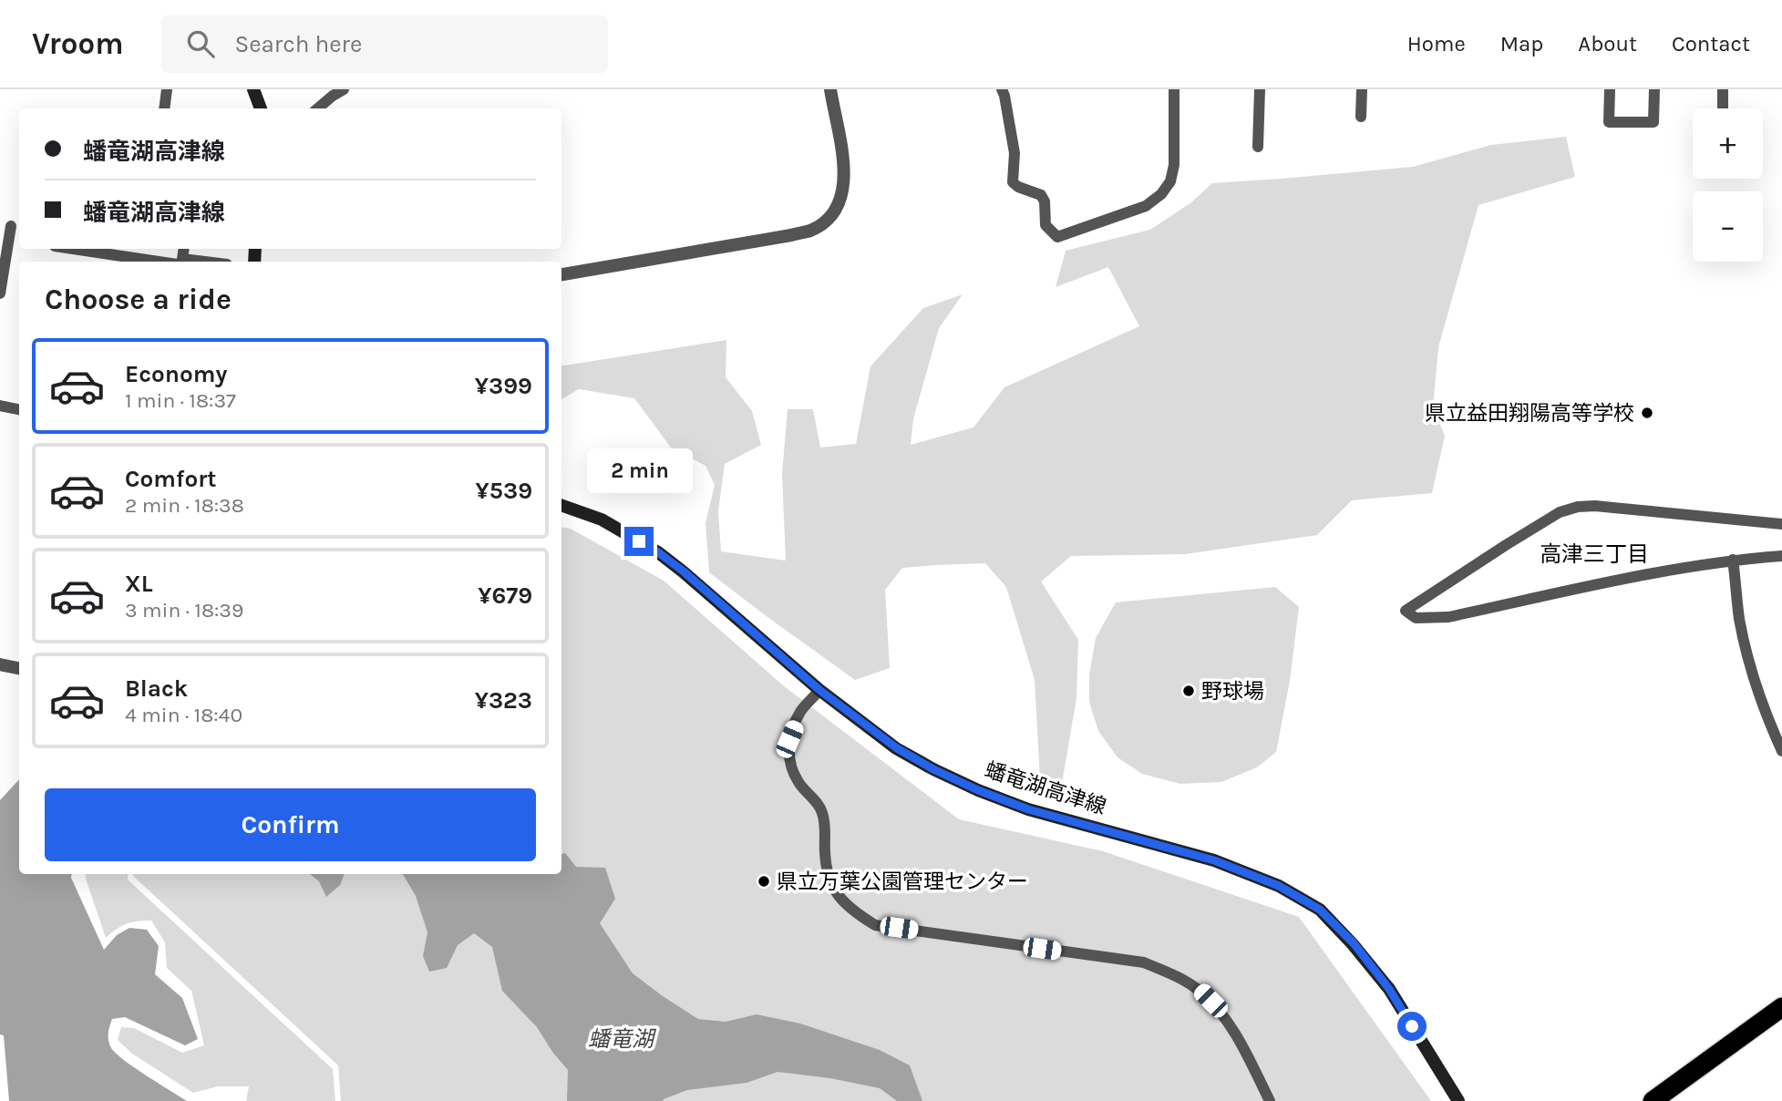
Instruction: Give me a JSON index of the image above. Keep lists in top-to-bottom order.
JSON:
{
  "streets": {
    "main road": ["蟠竜湖高津線"]
  },
  "districts": ["高津三丁目"],
  "water": ["蟠竜湖"],
  "places": ["県立益田翔陽高等学校", "野球場", "県立万葉公園管理センター"],
  "page": {
    "header": "Vroom",
    "search": "Search here",
    "nav": [
      "Home",
      "Map",
      "About",
      "Contact"
    ],
    "map_buttons": ["+", "−"],
    "banner": ["蟠竜湖高津線", "蟠竜湖高津線"],
    "heading": "Choose a ride",
    "list": [
      {
        "name": "Economy",
        "note": "1 min · 18:37",
        "value": "¥399"
      },
      {
        "name": "Comfort",
        "note": "2 min · 18:38",
        "value": "¥539"
      },
      {
        "name": "XL",
        "note": "3 min · 18:39",
        "value": "¥679"
      },
      {
        "name": "Black",
        "note": "4 min · 18:40",
        "value": "¥323"
      }
    ],
    "bubble": "2 min",
    "buttons": "Confirm"
  }
}
